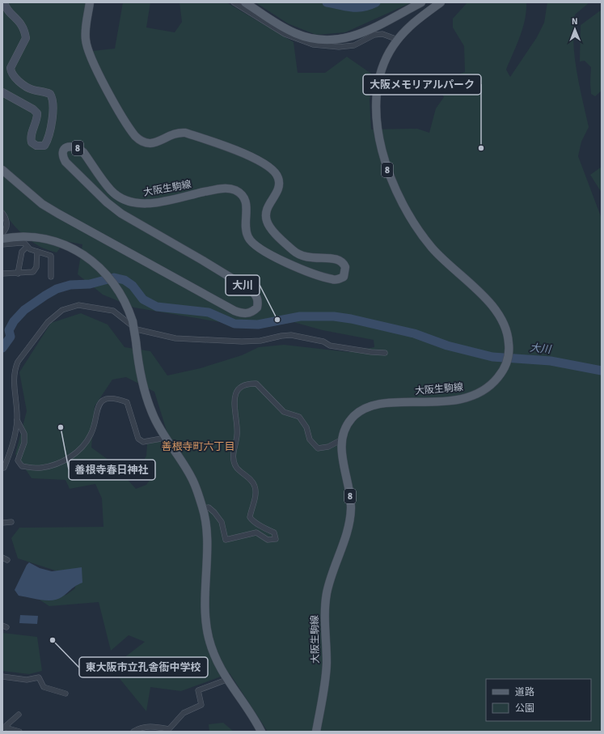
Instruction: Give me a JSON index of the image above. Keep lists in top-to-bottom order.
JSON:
{
  "streets": {
    "main road": ["8", "大阪生駒線"]
  },
  "districts": ["善根寺町六丁目"],
  "water": ["大川"],
  "places": [
    "大阪メモリアルパーク",
    "大川",
    "善根寺春日神社",
    "東大阪市立孔舎衙中学校"
  ],
  "legend": ["道路", "公園"],
  "north": "top"
}
